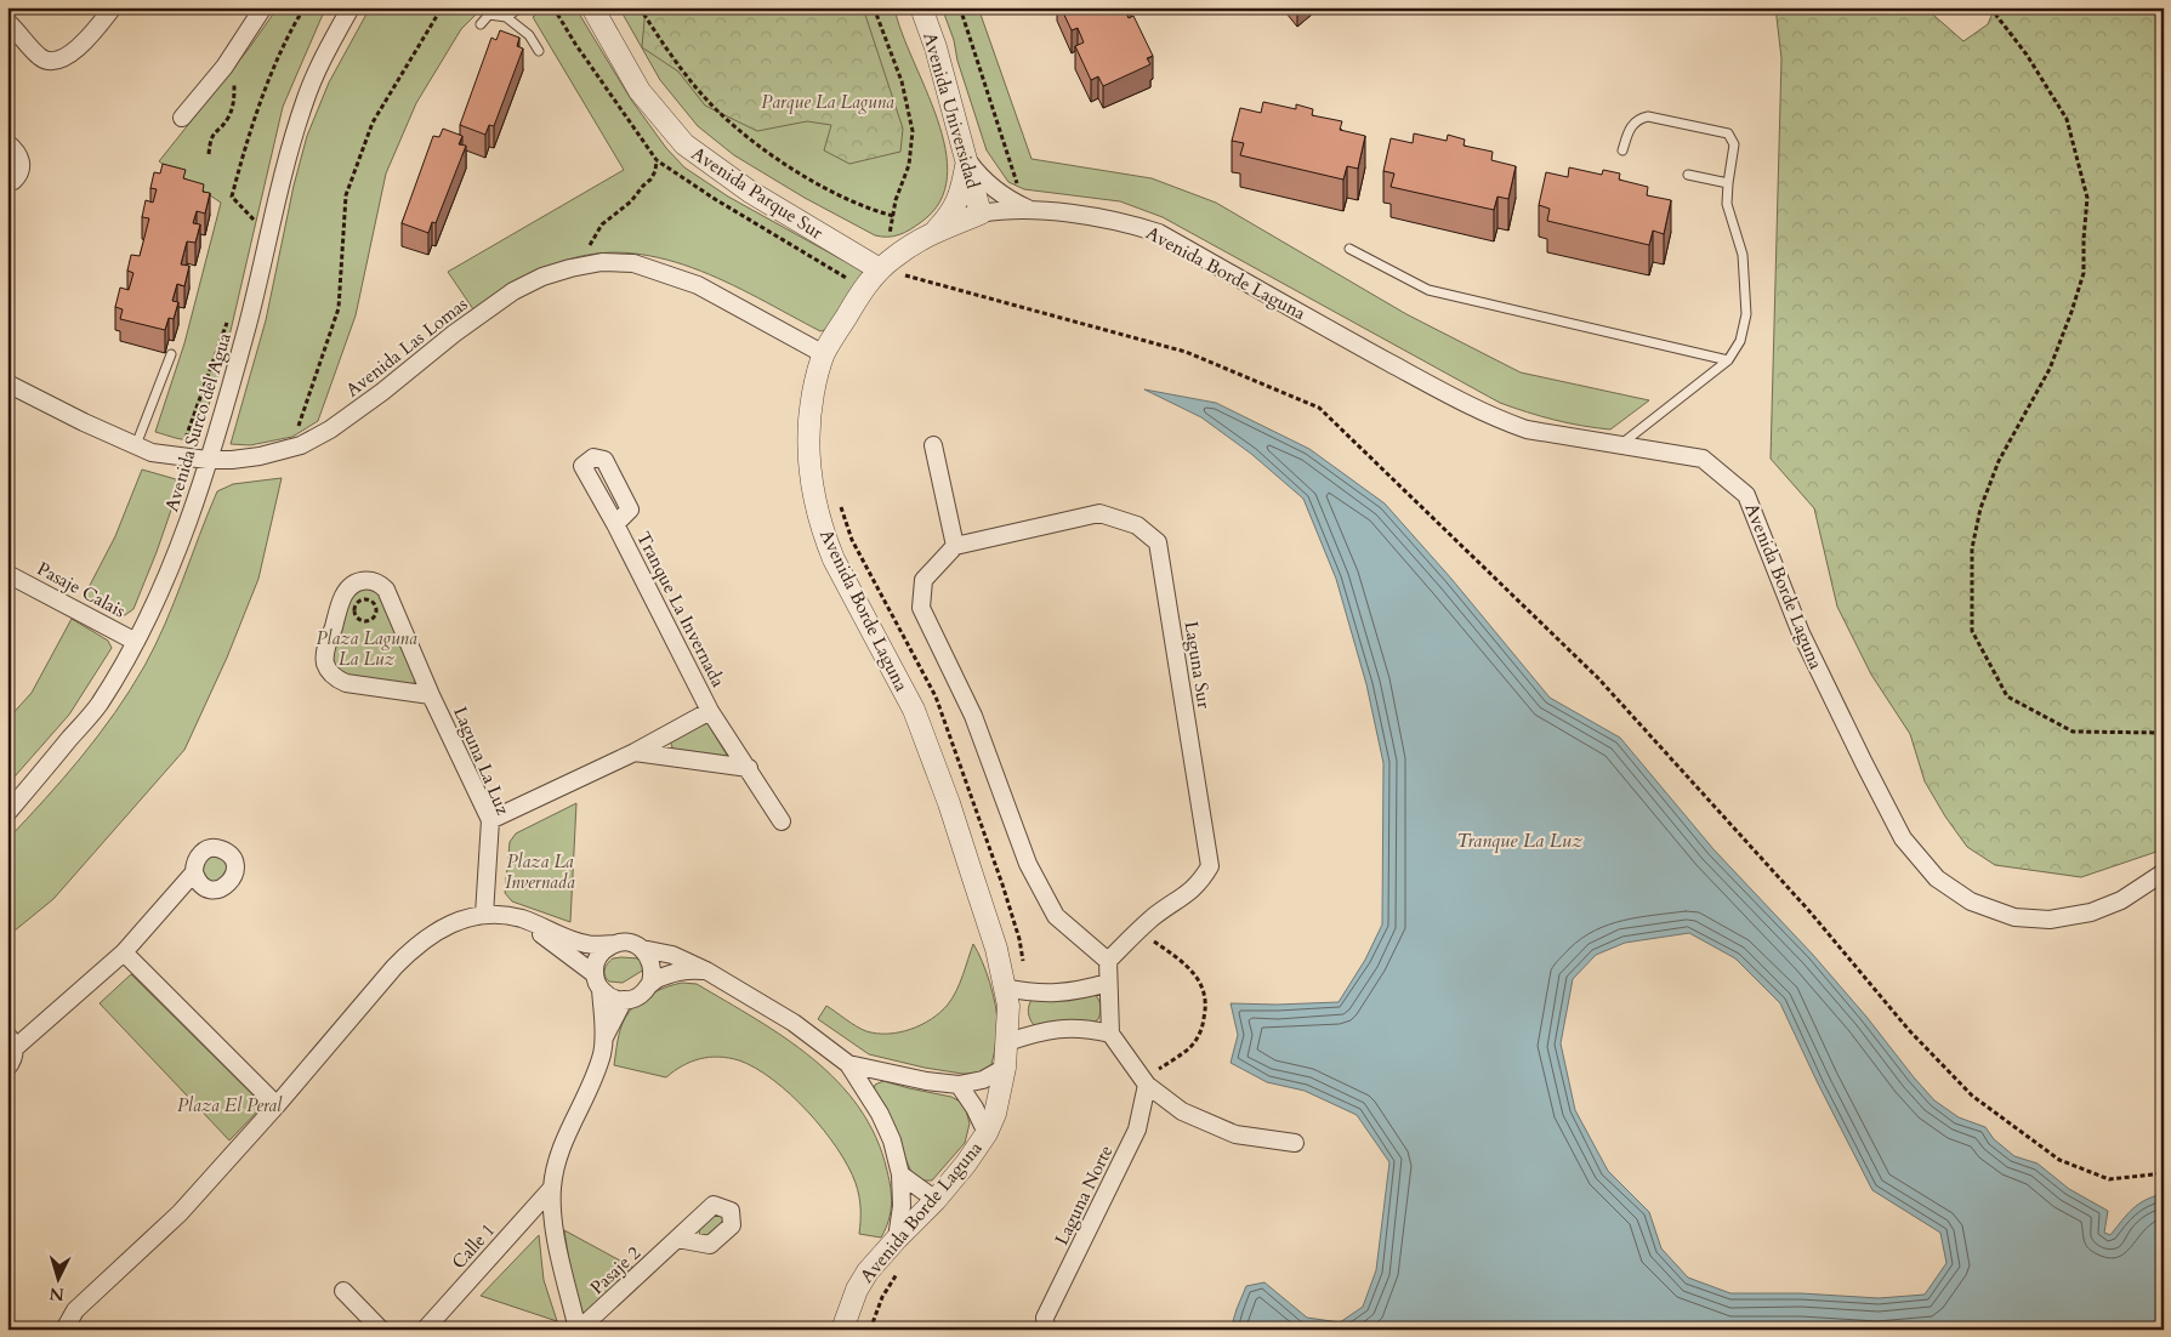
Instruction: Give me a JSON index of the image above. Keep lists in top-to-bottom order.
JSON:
{
  "streets": {
    "street": [
      "Avenida Universidad",
      "Avenida Parque Sur",
      "Avenida Borde Laguna",
      "Avenida Las Lomas",
      "Avenida Surco del Agua",
      "Pasaje Calais",
      "Tranque La Invernada",
      "Laguna Sur",
      "Laguna La Luz",
      "Laguna Norte",
      "Calle 1",
      "Pasaje 2"
    ]
  },
  "crossings": [
    ["Avenida Universidad", "Avenida Borde Laguna"],
    ["Avenida Parque Sur", "Avenida Borde Laguna"],
    ["Avenida Borde Laguna", "Avenida Las Lomas"],
    ["Avenida Las Lomas", "Avenida Surco del Agua"],
    ["Avenida Surco del Agua", "Pasaje Calais"],
    ["Tranque La Invernada", "Laguna La Luz"]
  ],
  "water": ["Tranque La Luz"],
  "parks": [
    "Parque La Laguna",
    "Plaza Laguna La Luz",
    "Plaza La Invernada",
    "Plaza El Peral"
  ],
  "north": "bottom"
}
